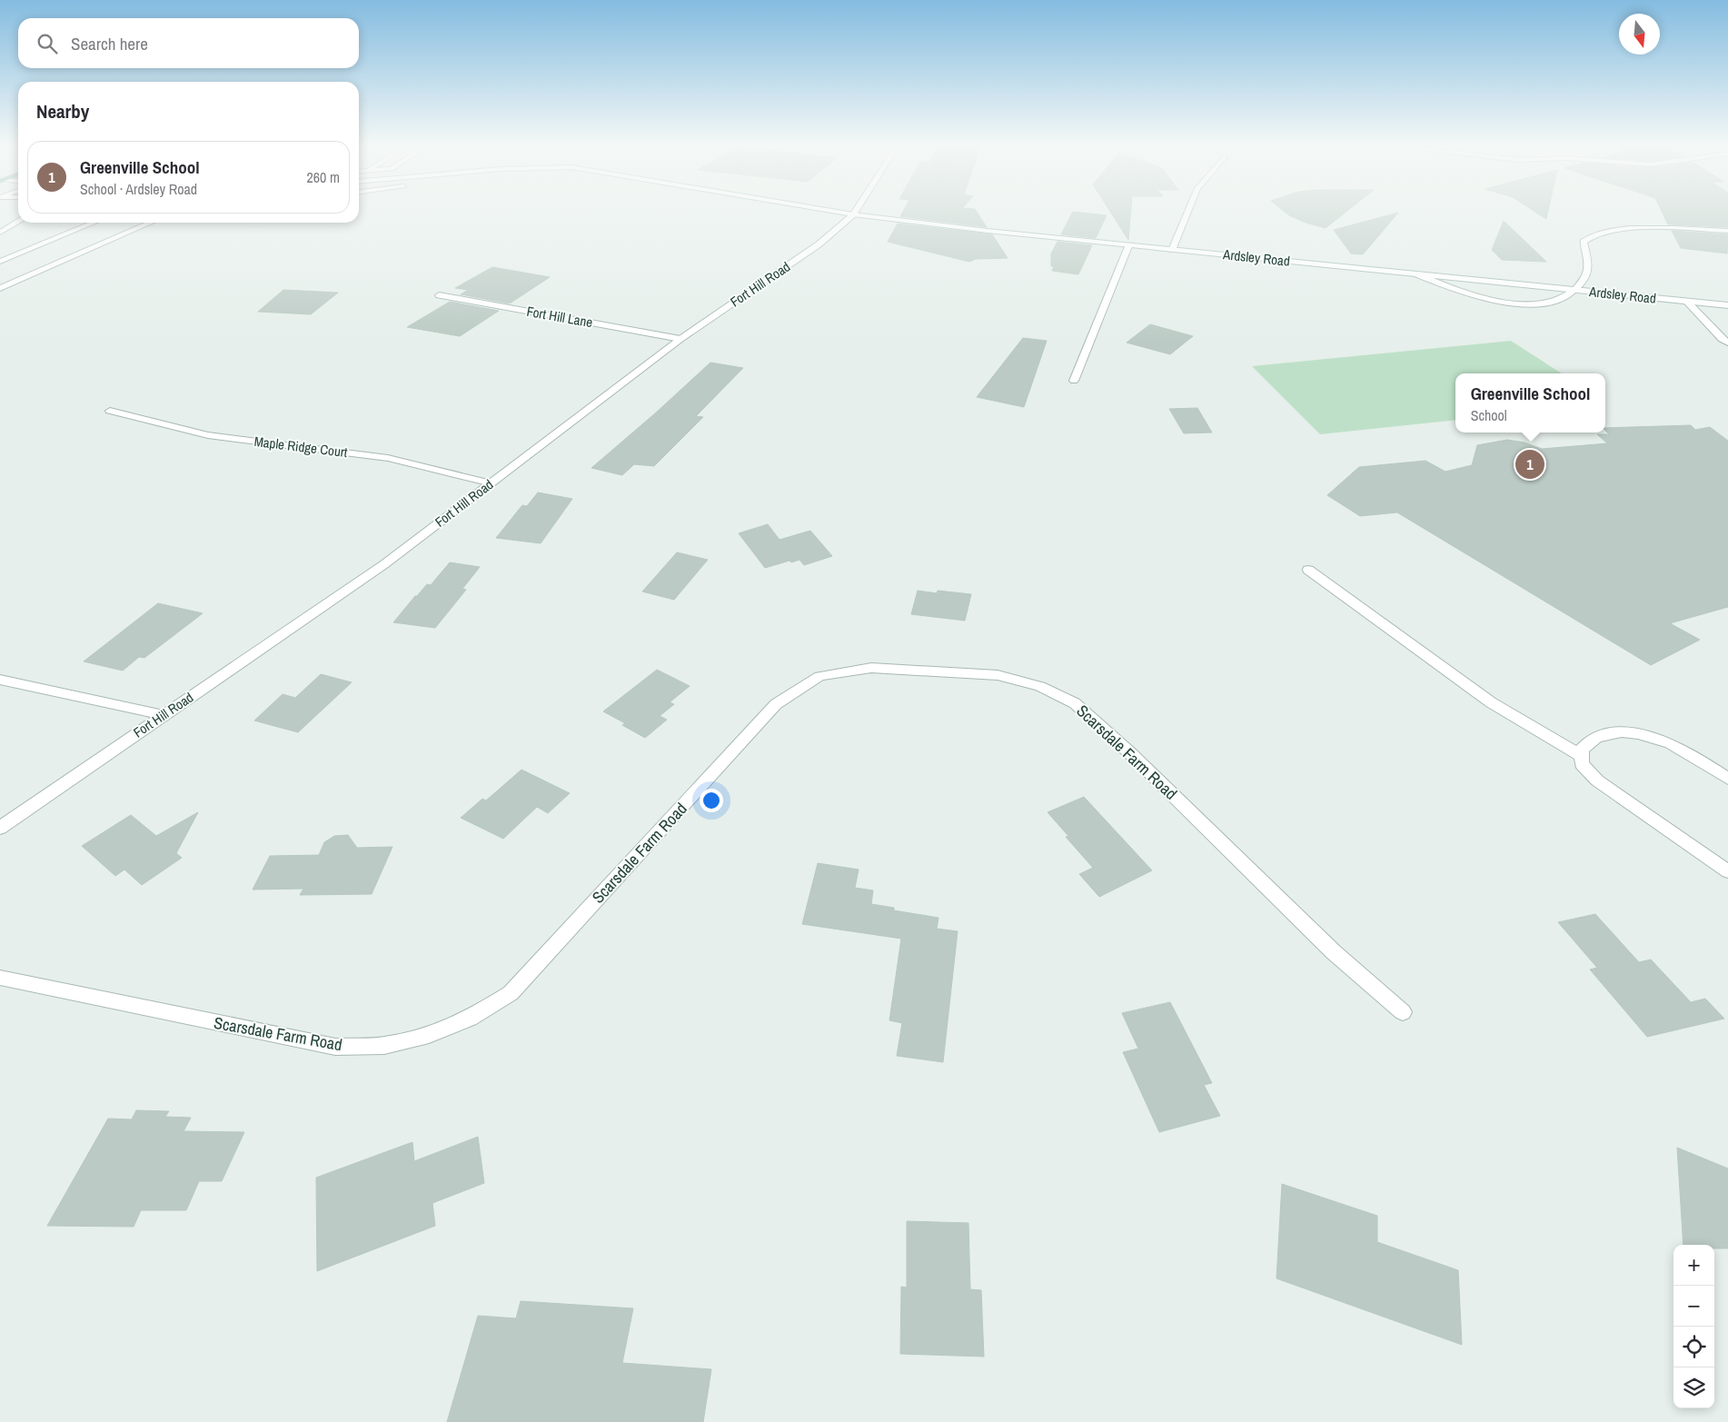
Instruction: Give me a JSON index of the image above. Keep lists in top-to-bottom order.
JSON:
{
  "streets": {
    "street": [
      "Ardsley Road",
      "Fort Hill Road",
      "Fort Hill Lane",
      "Maple Ridge Court",
      "Scarsdale Farm Road"
    ]
  },
  "crossings": [
    ["Ardsley Road", "Fort Hill Road"],
    ["Fort Hill Road", "Fort Hill Lane"],
    ["Fort Hill Road", "Maple Ridge Court"]
  ],
  "north": "bottom",
  "page": {
    "search": "Search here",
    "heading": "Nearby",
    "list": [
      {
        "mark": "1",
        "name": "Greenville School",
        "note": "School · Ardsley Road",
        "value": "260 m"
      }
    ],
    "popup": ["Greenville School", "School"],
    "pins": "1",
    "map_buttons": ["+", "−"]
  }
}
